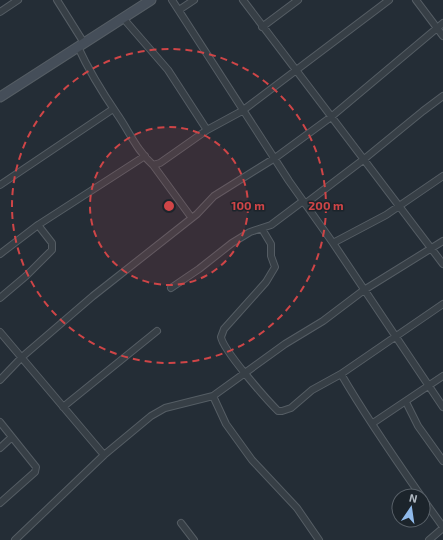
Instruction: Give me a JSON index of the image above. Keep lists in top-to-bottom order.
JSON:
{
  "north": "top",
  "rings": ["100 m", "200 m"]
}
